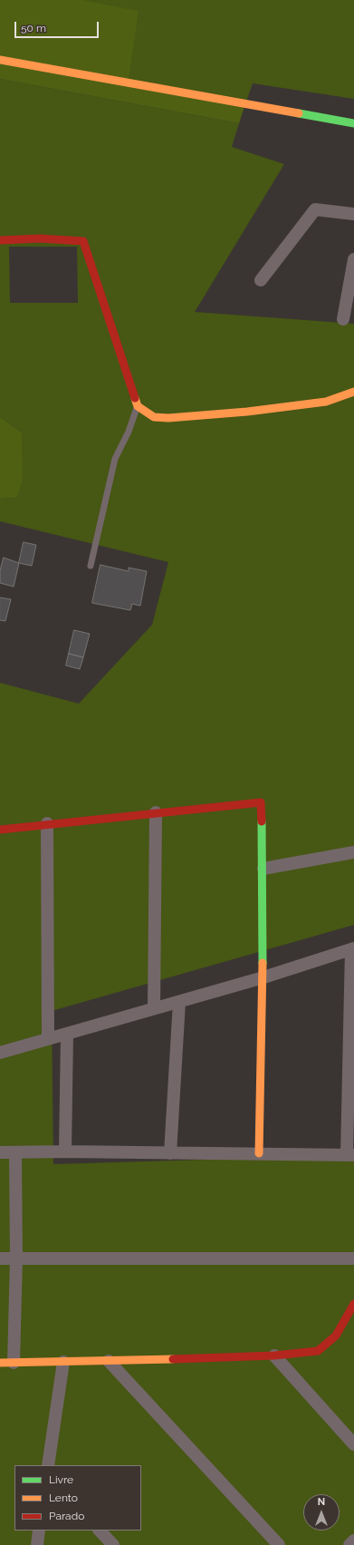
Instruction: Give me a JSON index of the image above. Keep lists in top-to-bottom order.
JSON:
{
  "legend": ["Livre", "Lento", "Parado"],
  "scale_bar": "50 m",
  "north": "top"
}
